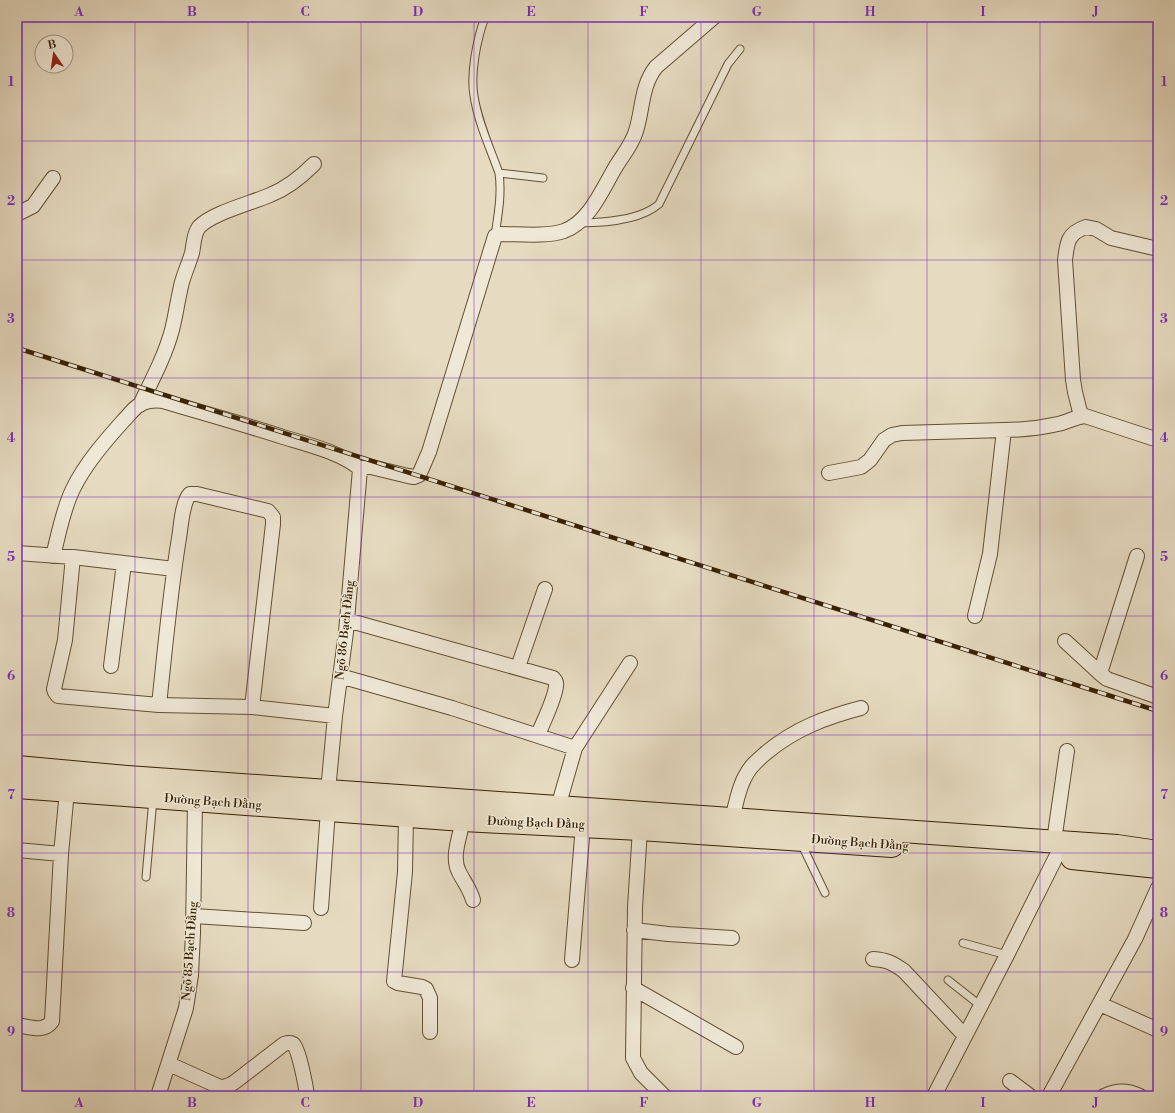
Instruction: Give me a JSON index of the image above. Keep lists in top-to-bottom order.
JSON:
{
  "streets": {
    "highway": ["Đường Bạch Đằng"],
    "street": ["Ngõ 86 Bạch Đằng", "Ngõ 85 Bạch Đằng"]
  },
  "crossings": [
    ["Ngõ 86 Bạch Đằng", "Đường Bạch Đằng"],
    ["Đường Bạch Đằng", "Ngõ 85 Bạch Đằng"]
  ],
  "north": "top",
  "grid": {
    "columns": [
      "A",
      "B",
      "C",
      "D",
      "E",
      "F",
      "G",
      "H",
      "I",
      "J"
    ],
    "rows": [
      "1",
      "2",
      "3",
      "4",
      "5",
      "6",
      "7",
      "8",
      "9"
    ]
  }
}
